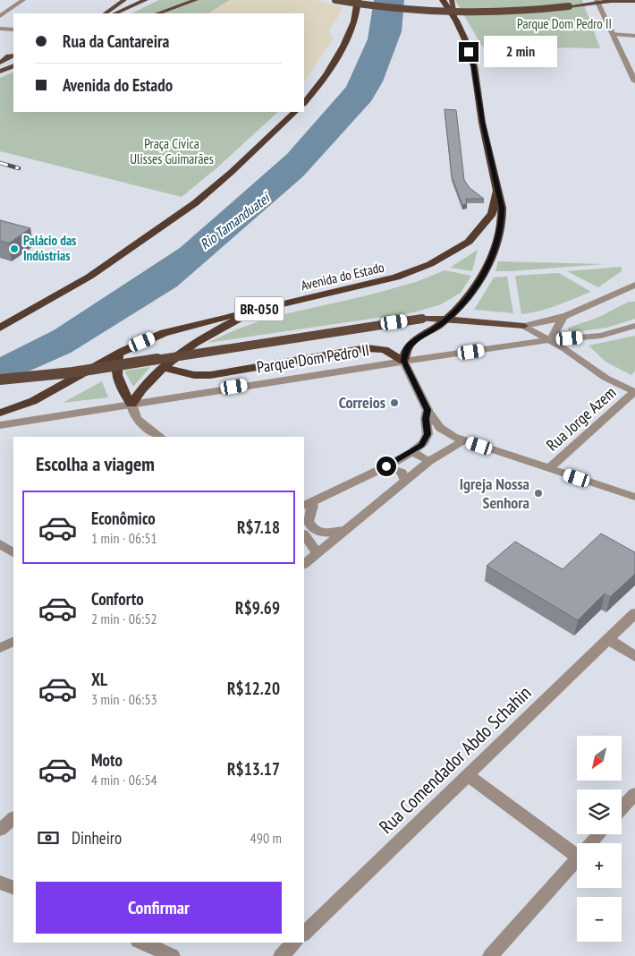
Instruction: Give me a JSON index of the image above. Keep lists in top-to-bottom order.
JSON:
{
  "streets": {
    "highway": ["Avenida do Estado", "BR-050"],
    "street": ["Parque Dom Pedro II", "Rua Jorge Azem", "Rua Comendador Abdo Schahin"]
  },
  "water": ["Rio Tamanduateí"],
  "parks": ["Parque Dom Pedro II", "Praça Cívica Ulisses Guimarães"],
  "places": ["Palácio das Indústrias", "Correios", "Igreja Nossa Senhora"],
  "north": "bottom left",
  "page": {
    "banner": ["Rua da Cantareira", "Avenida do Estado"],
    "bubble": "2 min",
    "heading": "Escolha a viagem",
    "list": [
      {
        "name": "Econômico",
        "note": "1 min · 06:51",
        "value": "R$7.18"
      },
      {
        "name": "Conforto",
        "note": "2 min · 06:52",
        "value": "R$9.69"
      },
      {
        "name": "XL",
        "note": "3 min · 06:53",
        "value": "R$12.20"
      },
      {
        "name": "Moto",
        "note": "4 min · 06:54",
        "value": "R$13.17"
      }
    ],
    "map_buttons": ["+", "−"],
    "pay": ["Dinheiro", "490 m"],
    "buttons": "Confirmar"
  }
}
